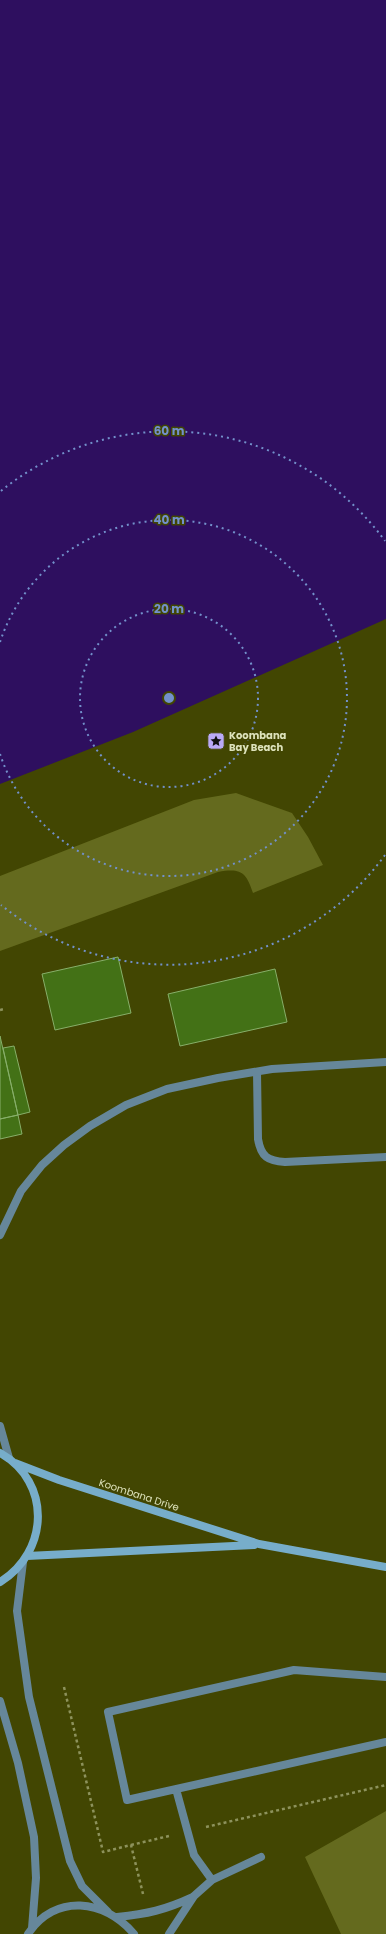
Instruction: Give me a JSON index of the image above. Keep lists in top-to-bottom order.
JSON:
{
  "streets": {
    "main road": ["Koombana Drive"]
  },
  "places": {
    "place": ["Koombana Bay Beach"]
  },
  "rings": ["60 m", "40 m", "20 m"]
}
